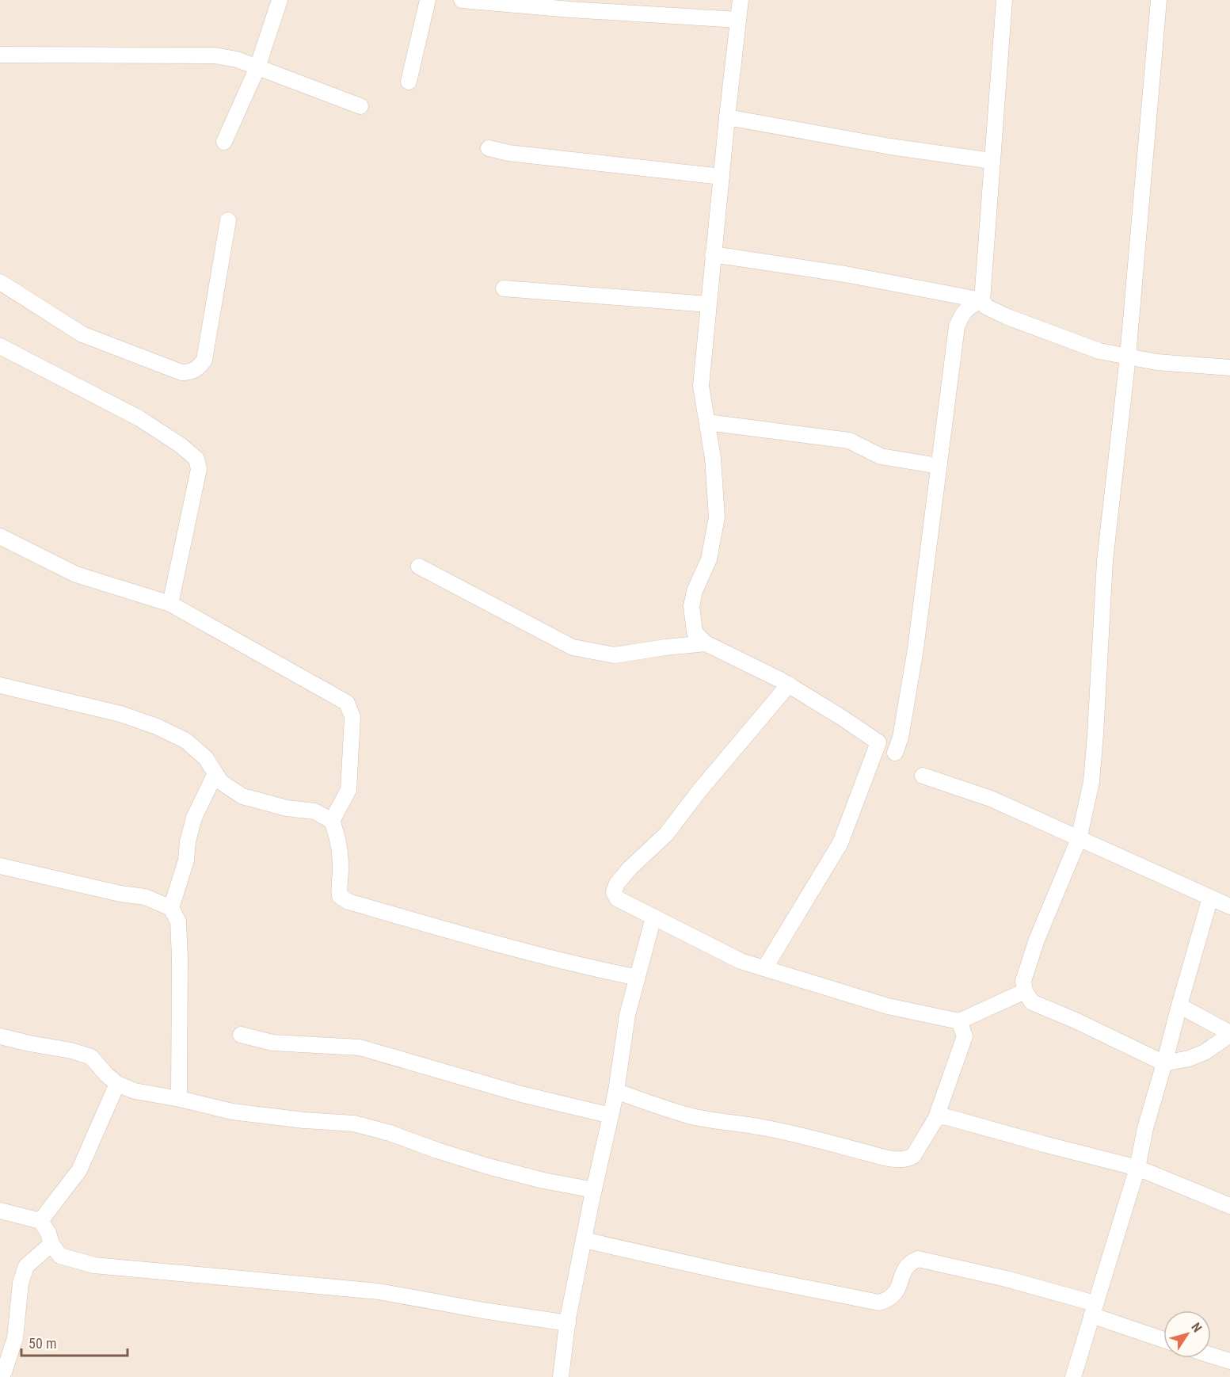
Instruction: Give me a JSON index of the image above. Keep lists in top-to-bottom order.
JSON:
{
  "scale_bar": "50 m",
  "north": "top right"
}
